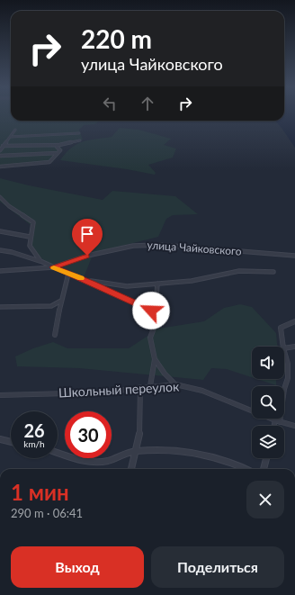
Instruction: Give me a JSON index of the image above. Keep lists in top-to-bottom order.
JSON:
{
  "streets": {
    "street": ["улица Чайковского", "Школьный переулок"]
  },
  "page": {
    "turn": ["220 m", "улица Чайковского"],
    "speed": "26 km/h",
    "limit": "30",
    "heading": ["1 мин", "290 m · 06:41"],
    "buttons": ["Выход", "Поделиться"]
  }
}
